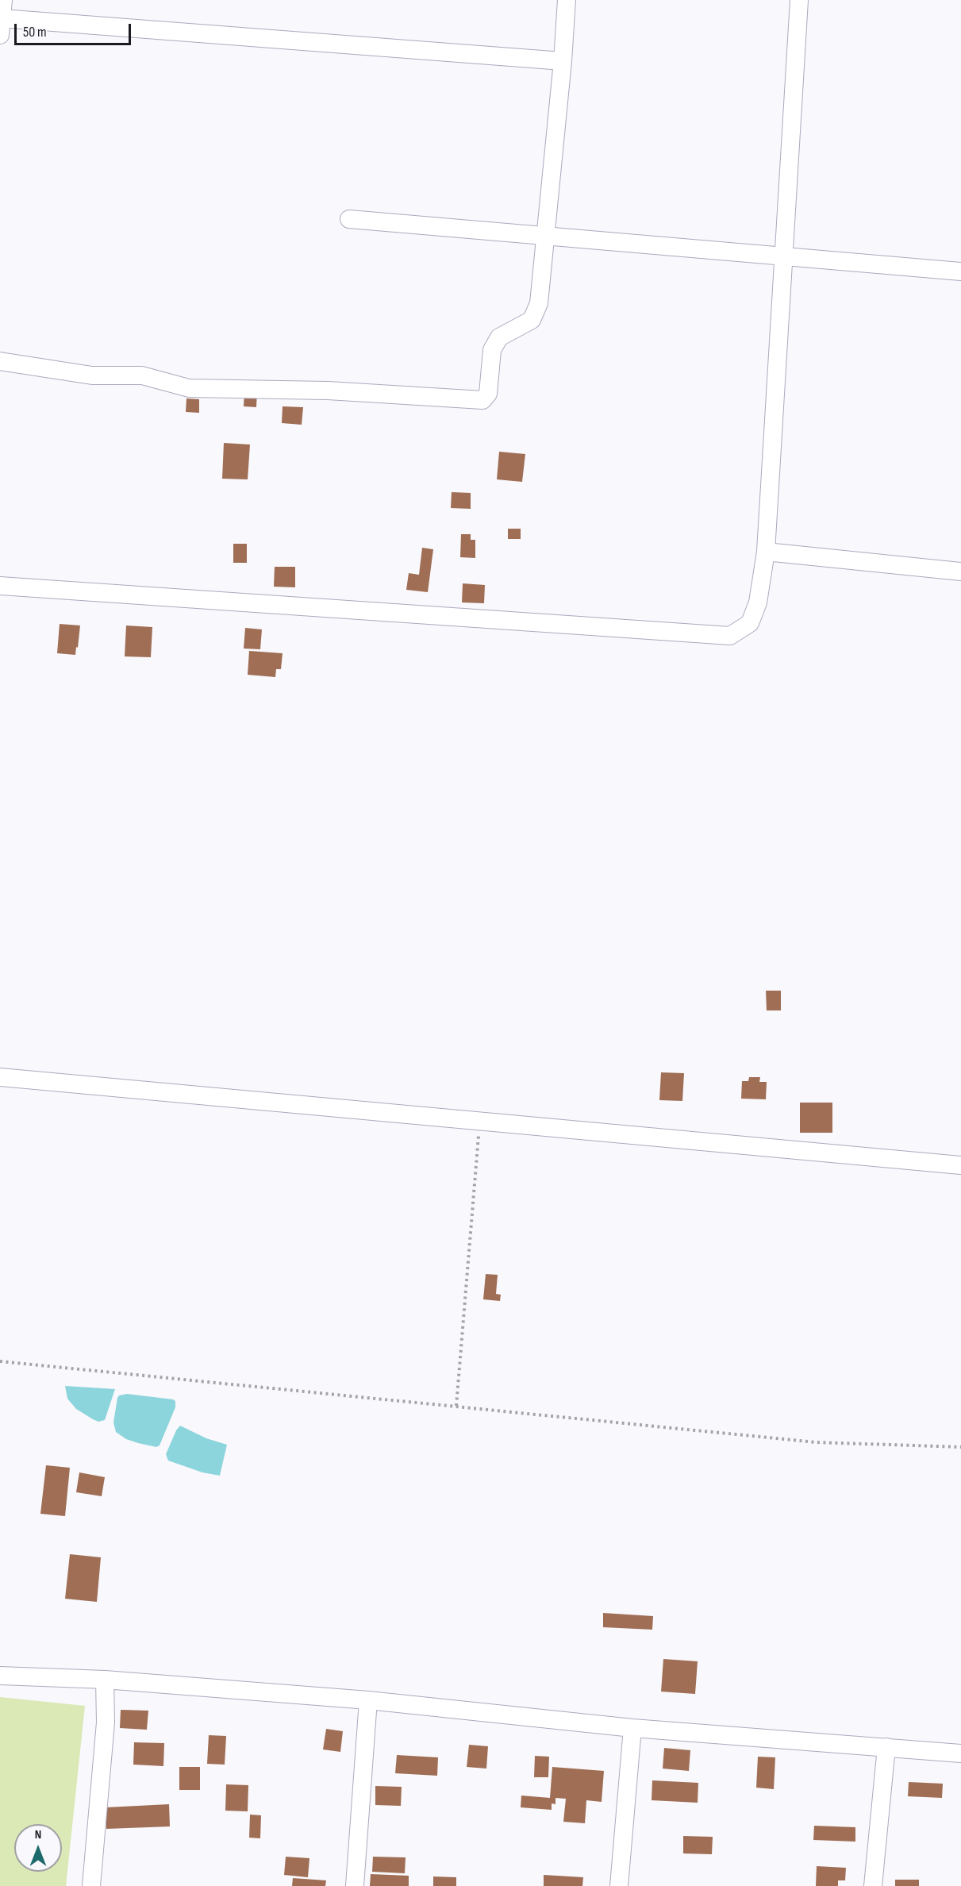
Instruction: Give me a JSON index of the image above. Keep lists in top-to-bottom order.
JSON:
{
  "scale_bar": "50 m",
  "north": "top"
}
